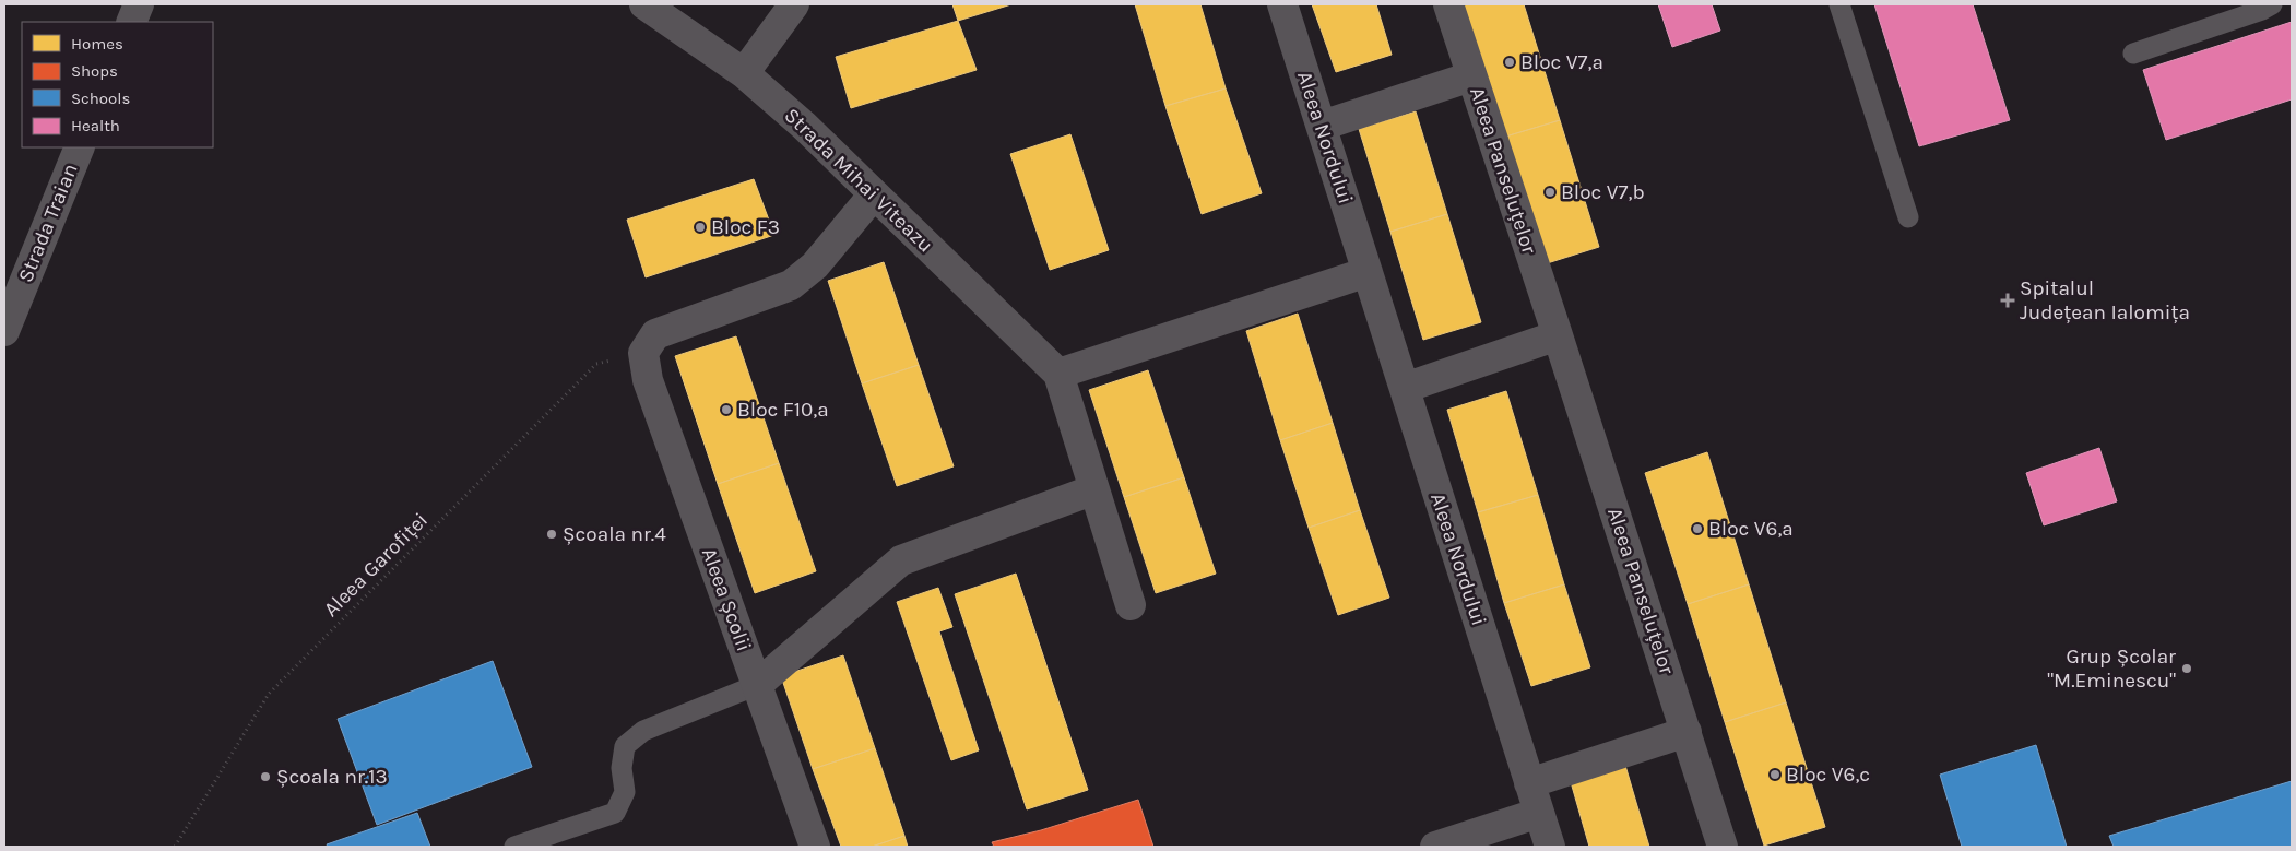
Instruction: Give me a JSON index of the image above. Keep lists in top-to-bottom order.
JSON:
{
  "streets": {
    "street": [
      "Aleea Nordului",
      "Aleea Panseluțelor",
      "Strada Mihai Viteazu",
      "Strada Traian",
      "Aleea Școlii"
    ],
    "path": ["Aleea Garofiței"]
  },
  "crossings": [
    ["Aleea Garofiței", "Aleea Școlii"]
  ],
  "places": {
    "other": [
      "Bloc V7,a",
      "Bloc V7,b",
      "Bloc F3",
      "Bloc F10,a",
      "Bloc V6,a",
      "Școala nr.4",
      "Grup Școlar \"M.Eminescu\"",
      "Bloc V6,c",
      "Școala nr.13"
    ],
    "health": ["Spitalul Județean Ialomița"]
  },
  "legend": [
    "Homes",
    "Shops",
    "Schools",
    "Health"
  ]
}
